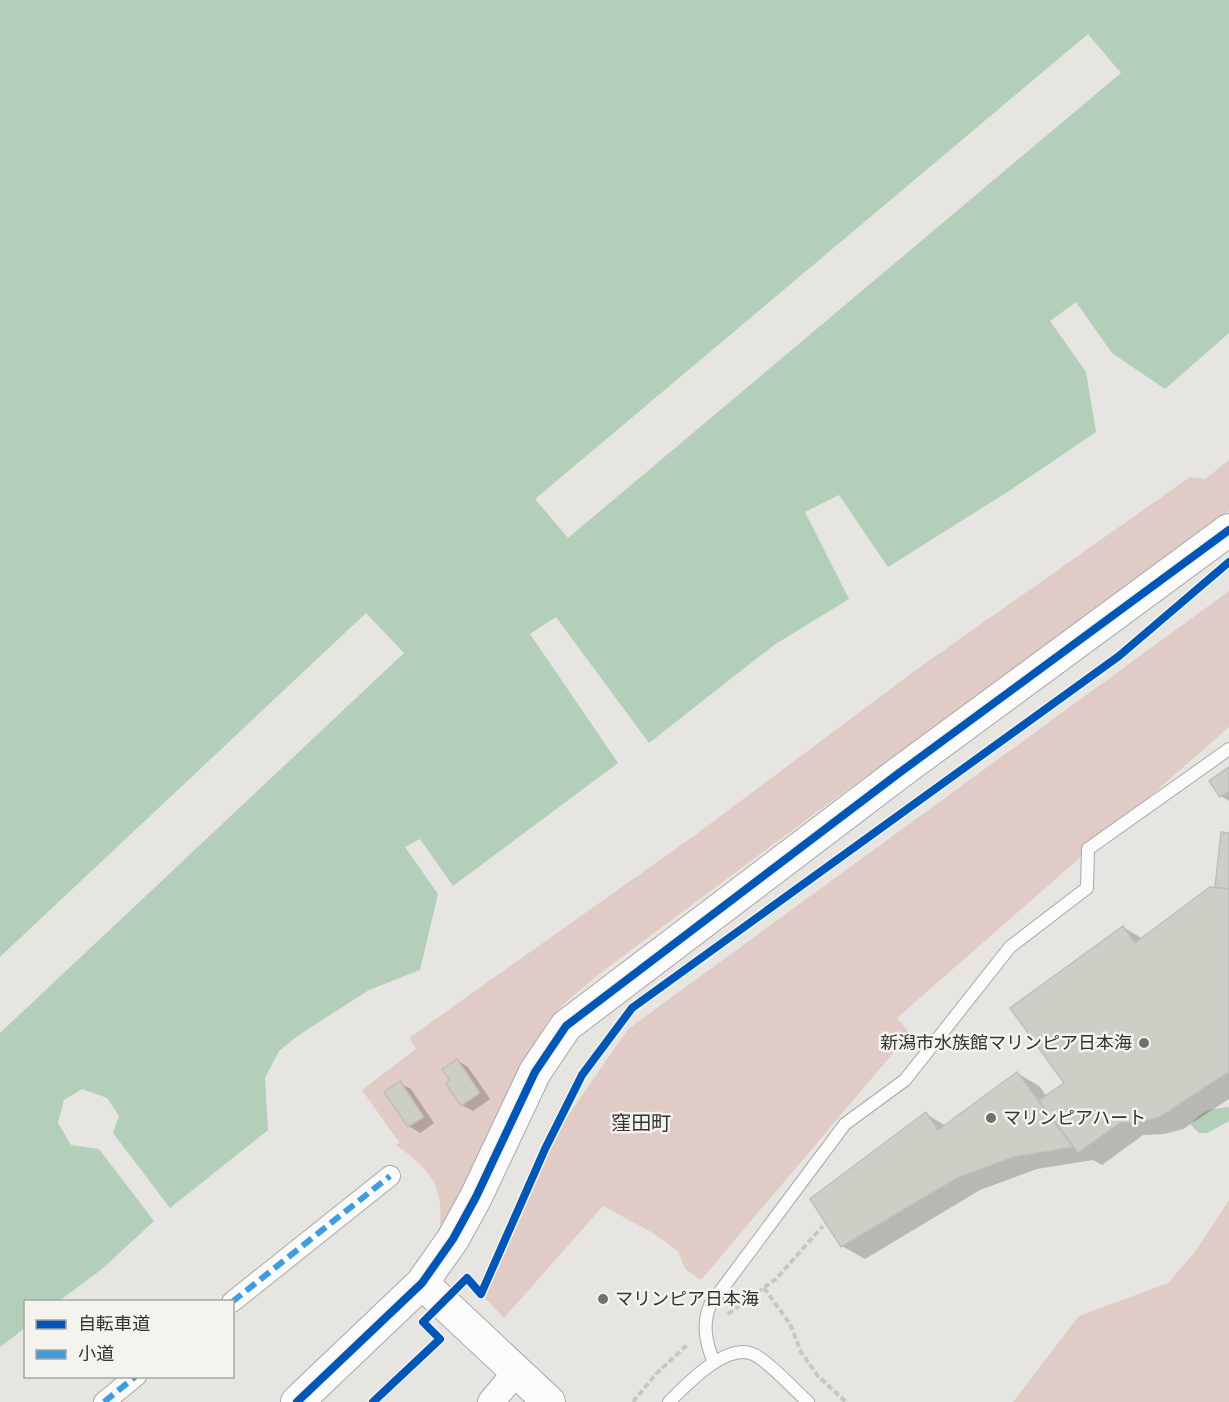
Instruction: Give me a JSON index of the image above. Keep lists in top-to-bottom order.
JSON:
{
  "districts": ["窪田町"],
  "places": ["新潟市水族館マリンピア日本海", "マリンピアハート", "マリンピア日本海"],
  "legend": ["自転車道", "小道"]
}
